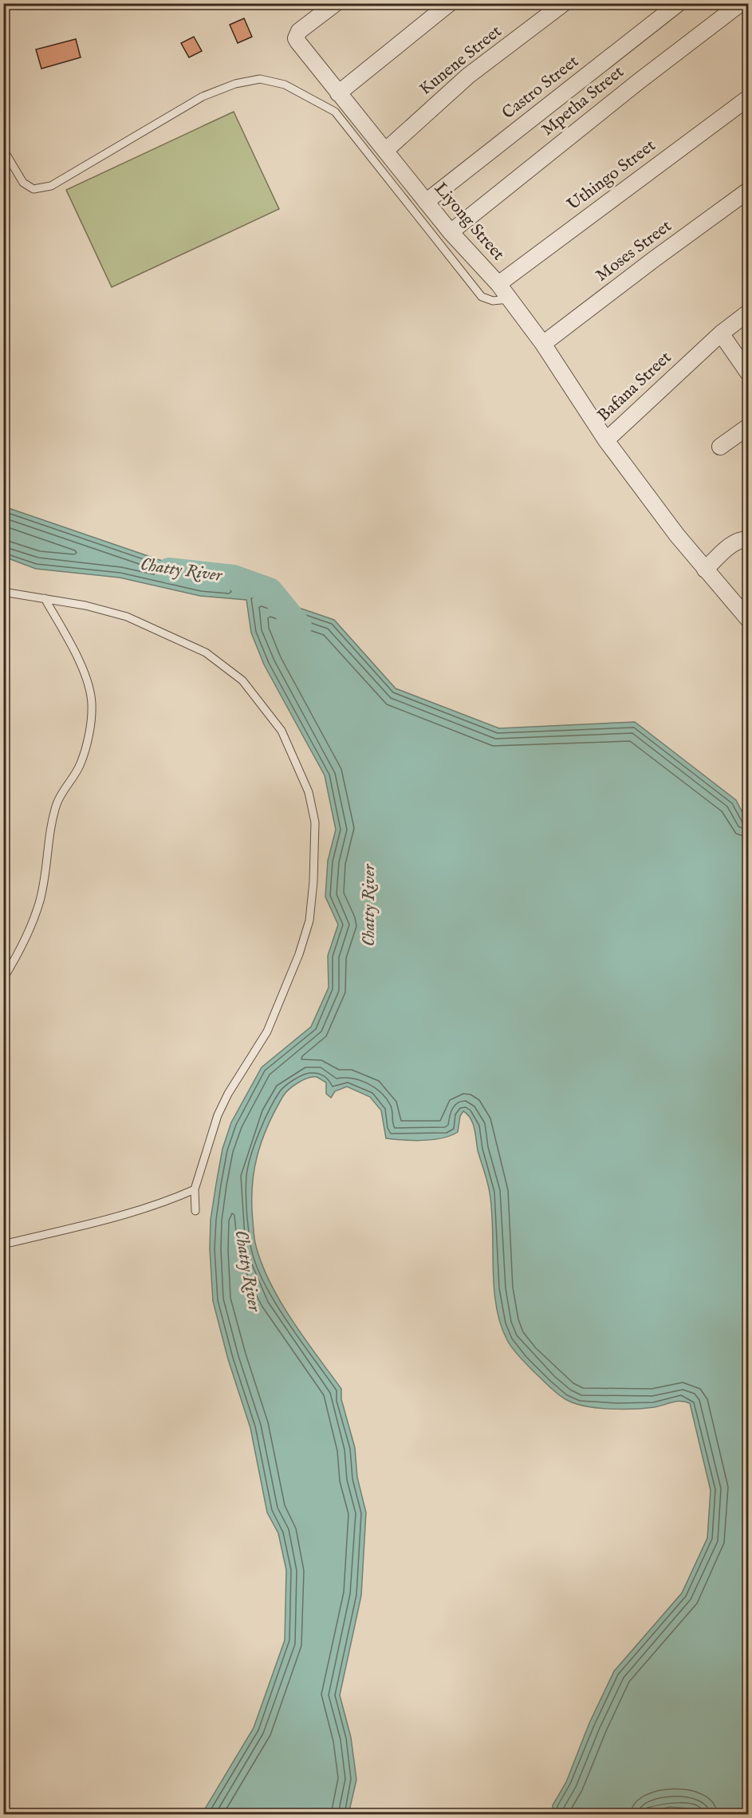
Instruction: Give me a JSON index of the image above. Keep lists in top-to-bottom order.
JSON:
{
  "streets": {
    "street": [
      "Kunene Street",
      "Castro Street",
      "Mpetha Street",
      "Uthingo Street",
      "Liyong Street",
      "Moses Street",
      "Bafana Street"
    ]
  },
  "crossings": [
    ["Kunene Street", "Liyong Street"],
    ["Castro Street", "Liyong Street"],
    ["Mpetha Street", "Liyong Street"],
    ["Uthingo Street", "Liyong Street"],
    ["Liyong Street", "Moses Street"],
    ["Liyong Street", "Bafana Street"]
  ],
  "water": ["Chatty River"]
}
